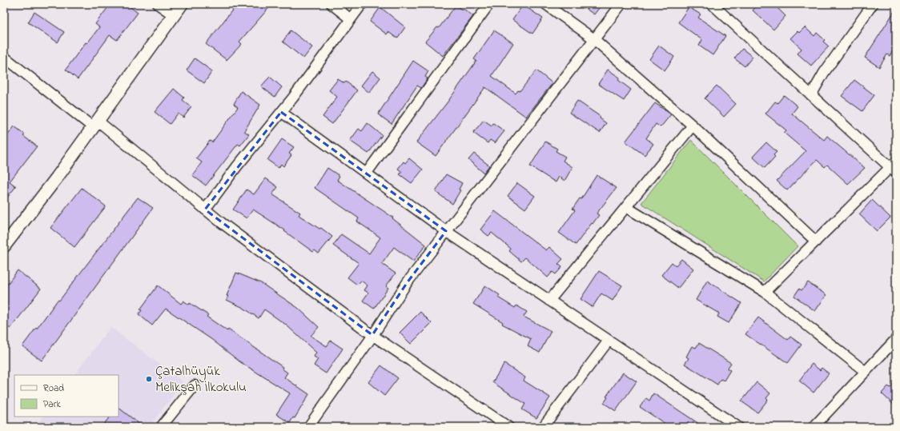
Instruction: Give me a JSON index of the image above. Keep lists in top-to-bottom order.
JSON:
{
  "places": ["Çatalhüyük Melikşah İlkokulu"],
  "legend": ["Road", "Park"]
}
